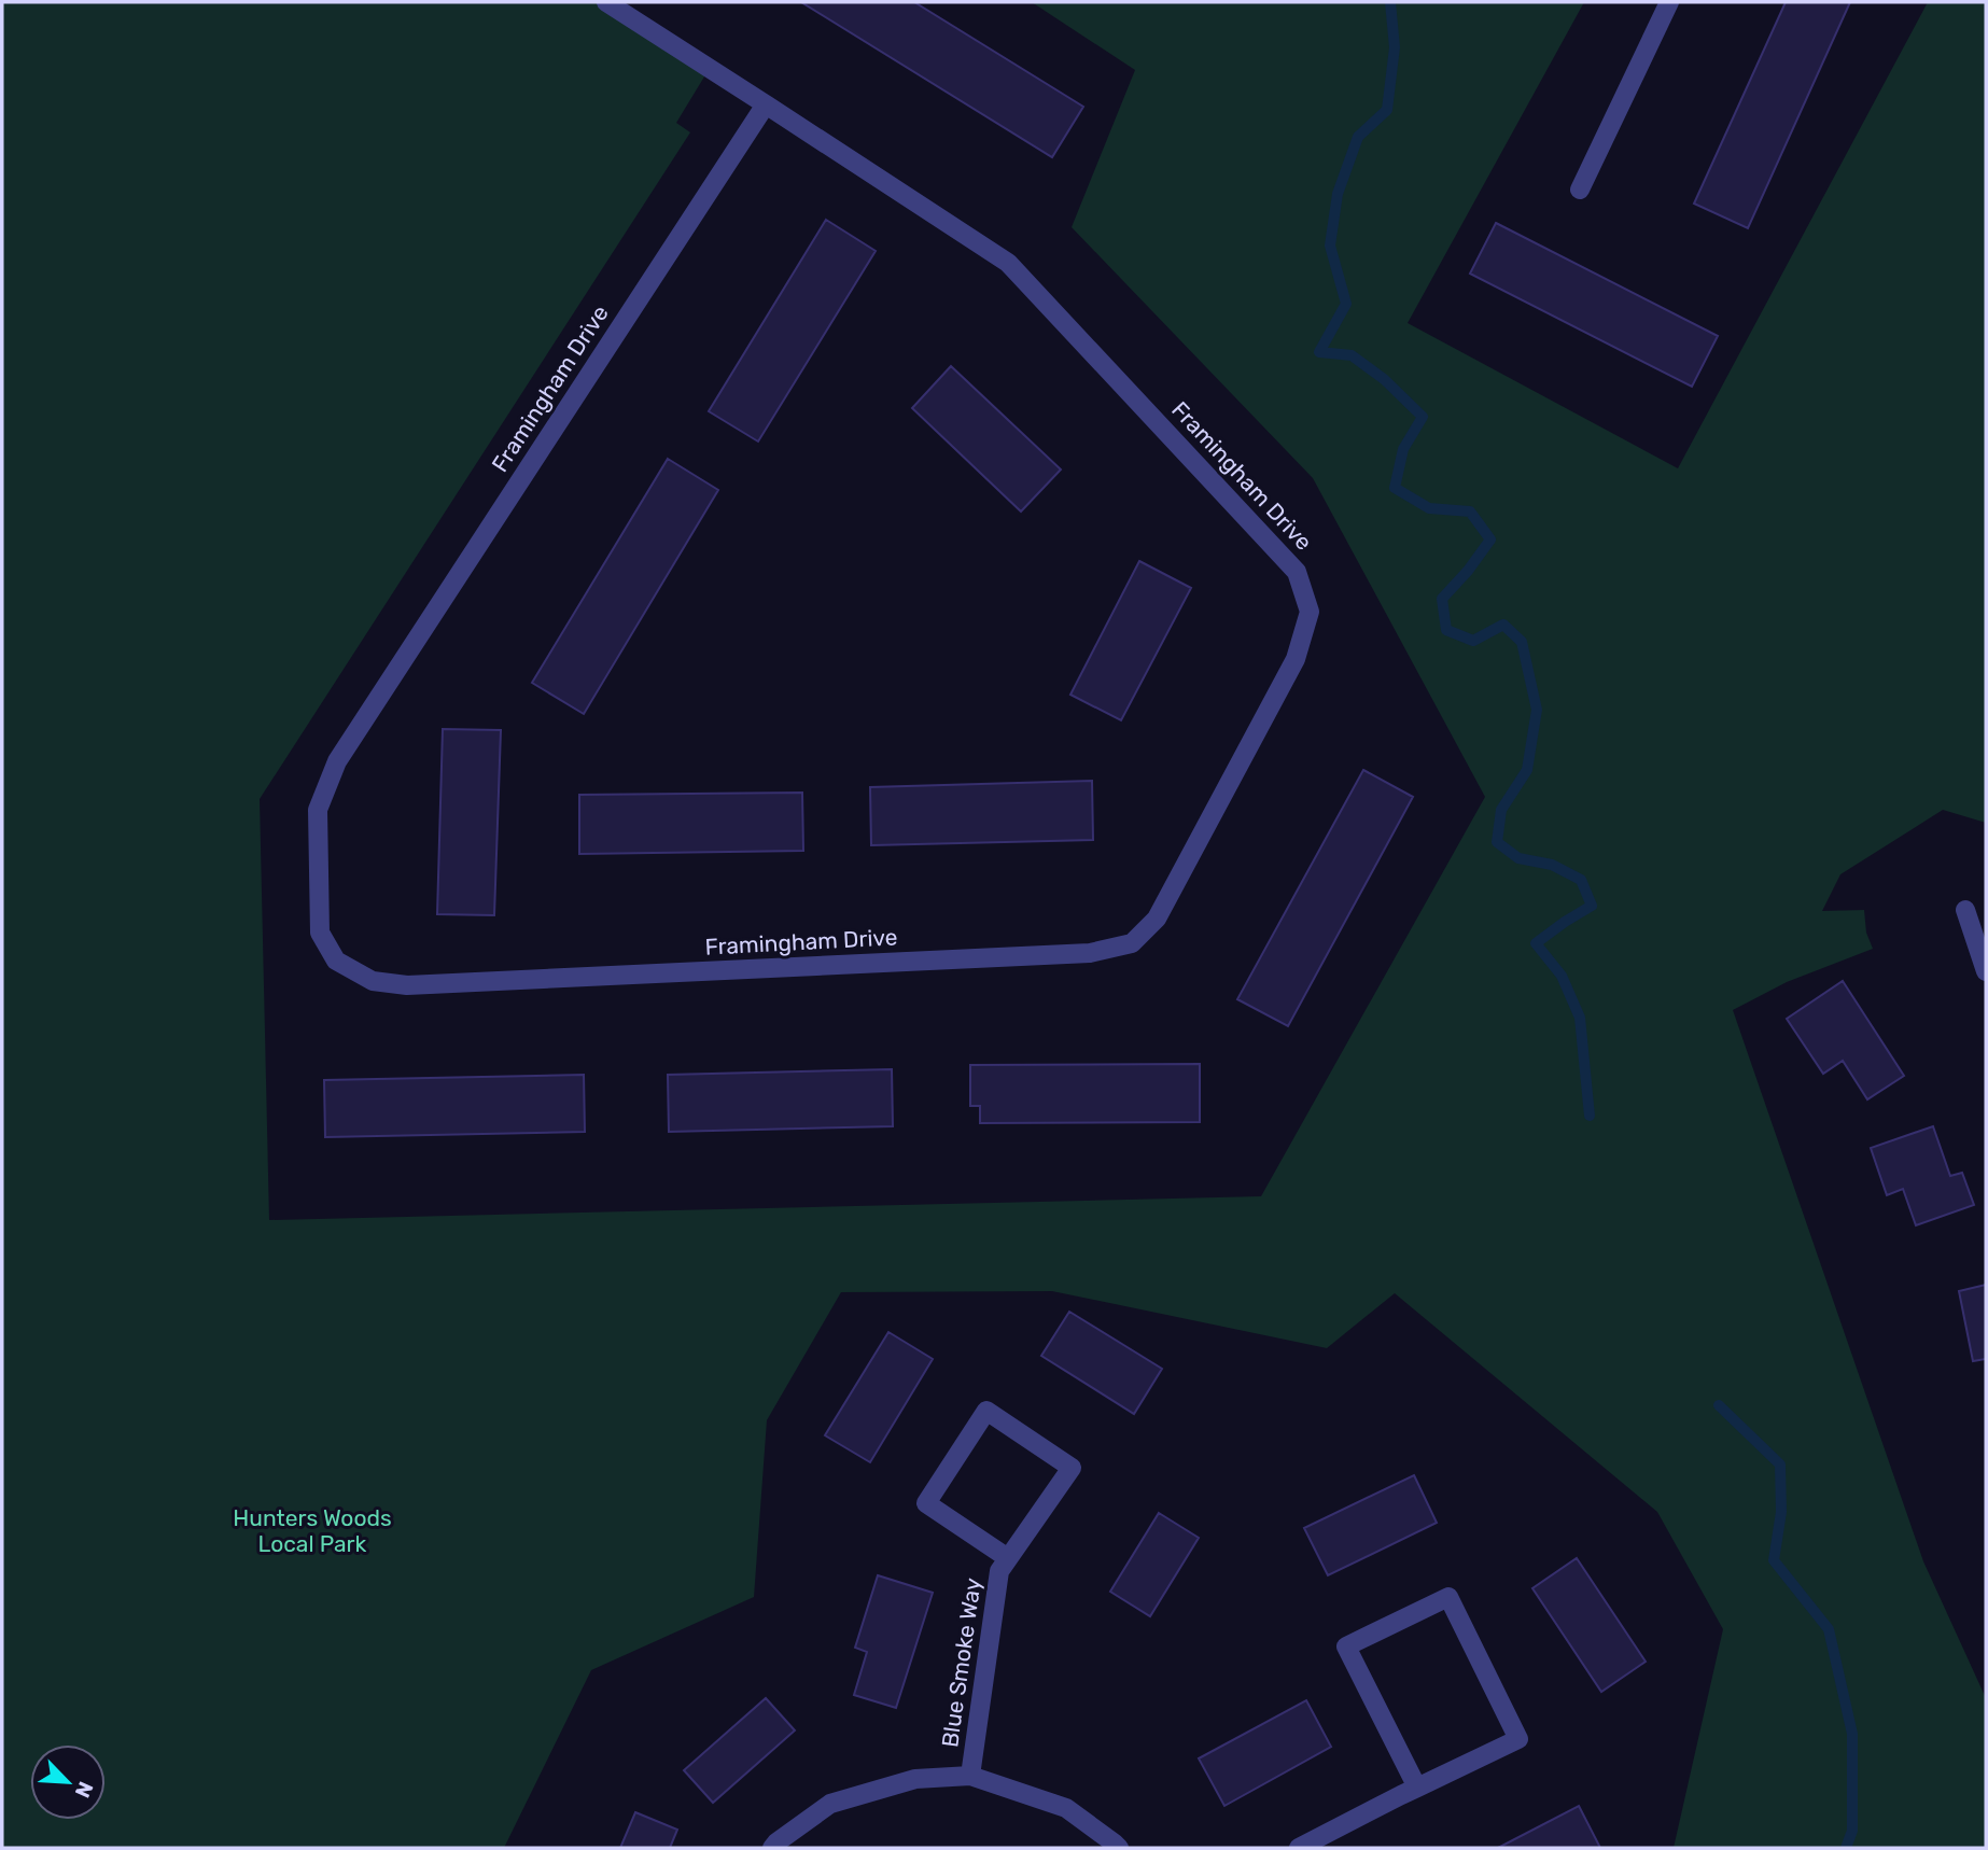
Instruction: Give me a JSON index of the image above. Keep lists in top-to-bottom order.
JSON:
{
  "streets": {
    "street": ["Framingham Drive", "Blue Smoke Way"]
  },
  "parks": ["Hunters Woods Local Park"],
  "north": "bottom right"
}
